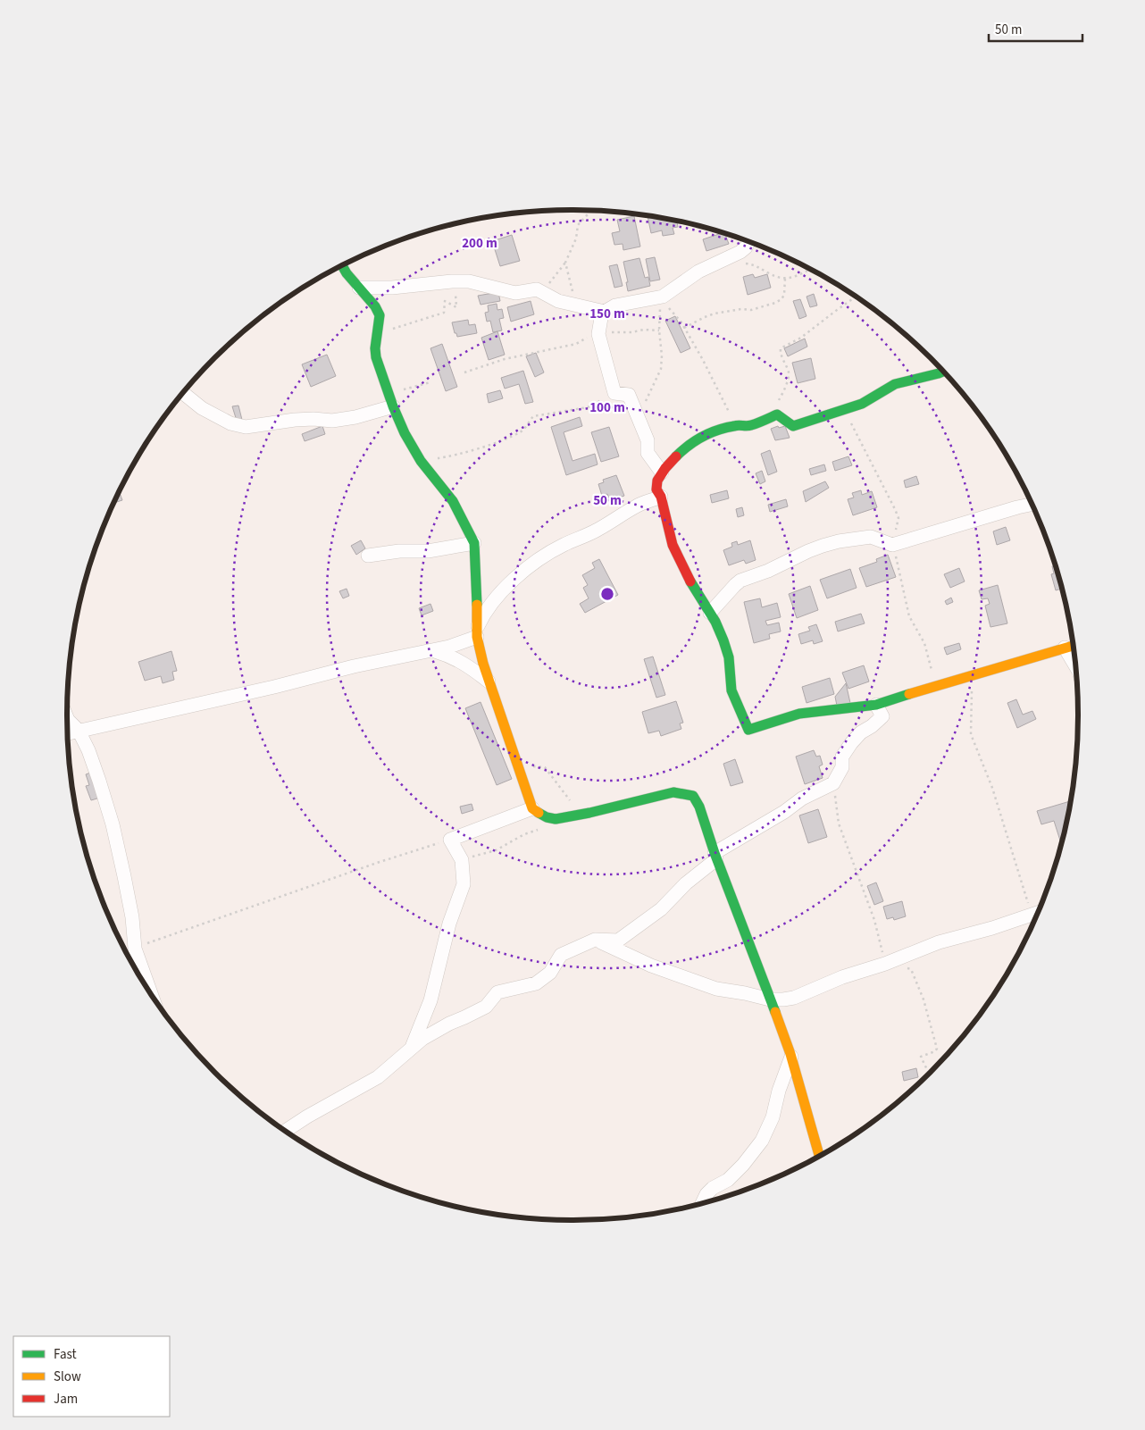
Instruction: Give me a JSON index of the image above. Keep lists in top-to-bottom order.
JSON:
{
  "legend": ["Fast", "Slow", "Jam"],
  "scale_bar": "50 m",
  "rings": [
    "200 m",
    "150 m",
    "100 m",
    "50 m"
  ]
}
